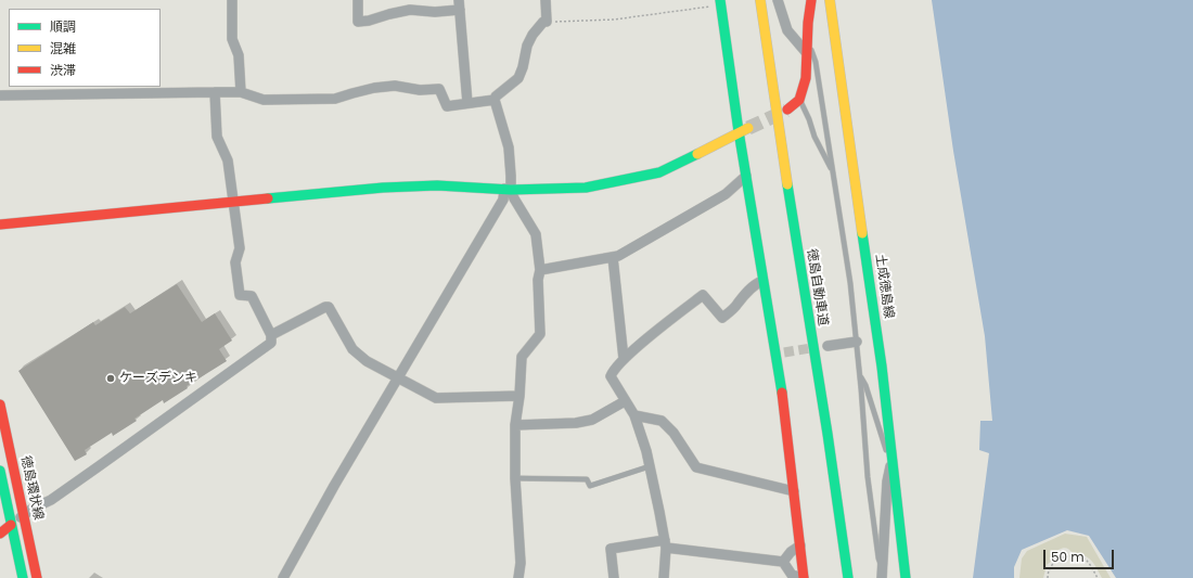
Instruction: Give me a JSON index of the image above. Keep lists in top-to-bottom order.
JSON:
{
  "streets": {
    "main road": ["土成徳島線", "徳島自動車道", "徳島環状線"]
  },
  "places": ["ケーズデンキ"],
  "legend": ["順調", "混雑", "渋滞"],
  "scale_bar": "50 m"
}
